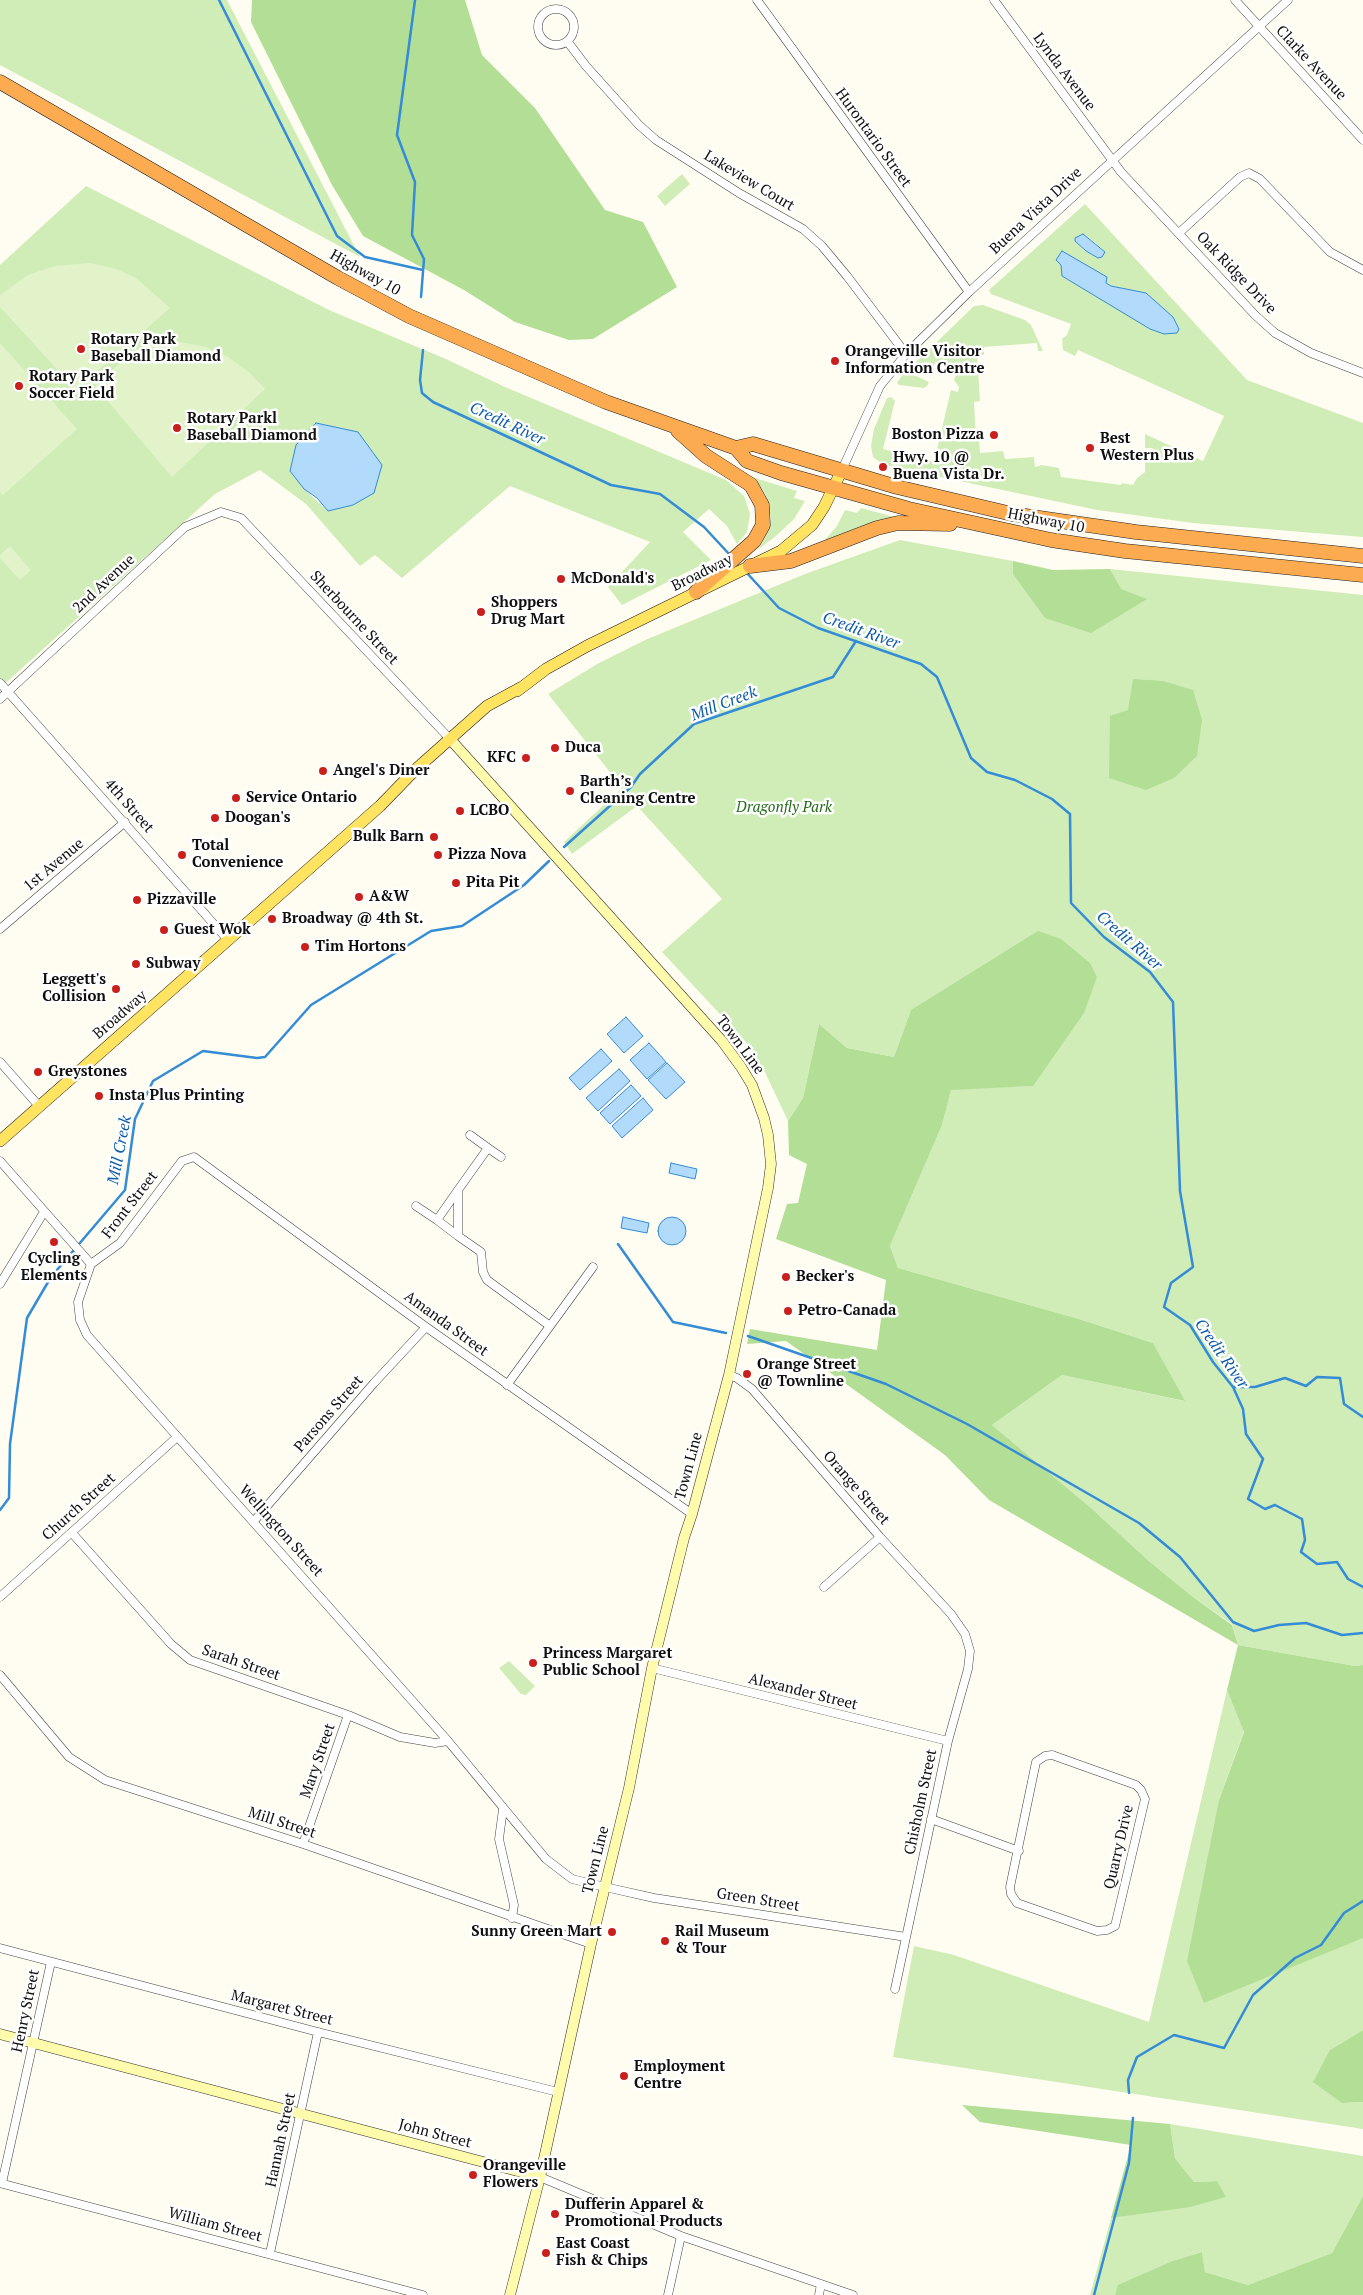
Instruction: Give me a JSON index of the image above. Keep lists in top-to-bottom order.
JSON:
{
  "streets": {
    "highway": ["Highway 10"],
    "main road": ["Broadway", "Town Line", "John Street"],
    "street": [
      "Clarke Avenue",
      "Lynda Avenue",
      "Hurontario Street",
      "Lakeview Court",
      "Buena Vista Drive",
      "Oak Ridge Drive",
      "2nd Avenue",
      "Sherbourne Street",
      "4th Street",
      "1st Avenue",
      "Front Street",
      "Amanda Street",
      "Parsons Street",
      "Orange Street",
      "Church Street",
      "Wellington Street",
      "Sarah Street",
      "Alexander Street",
      "Mary Street",
      "Chisholm Street",
      "Mill Street",
      "Quarry Drive",
      "Green Street",
      "Margaret Street",
      "Henry Street",
      "Hannah Street",
      "William Street"
    ]
  },
  "crossings": [
    ["Clarke Avenue", "Buena Vista Drive"],
    ["Lynda Avenue", "Buena Vista Drive"],
    ["Lynda Avenue", "Oak Ridge Drive"],
    ["Hurontario Street", "Buena Vista Drive"],
    ["Lakeview Court", "Buena Vista Drive"],
    ["Buena Vista Drive", "Highway 10"],
    ["Buena Vista Drive", "Oak Ridge Drive"],
    ["Buena Vista Drive", "Broadway"],
    ["Highway 10", "Broadway"],
    ["Broadway", "Sherbourne Street"],
    ["Broadway", "4th Street"],
    ["Broadway", "Town Line"],
    ["2nd Avenue", "Sherbourne Street"],
    ["2nd Avenue", "4th Street"],
    ["Sherbourne Street", "Town Line"],
    ["4th Street", "1st Avenue"],
    ["Town Line", "Amanda Street"],
    ["Town Line", "Orange Street"],
    ["Town Line", "Wellington Street"],
    ["Town Line", "Alexander Street"],
    ["Town Line", "Mill Street"],
    ["Town Line", "Green Street"],
    ["Town Line", "Margaret Street"],
    ["Town Line", "John Street"],
    ["Front Street", "Amanda Street"],
    ["Front Street", "Wellington Street"],
    ["Amanda Street", "Parsons Street"],
    ["Parsons Street", "Wellington Street"],
    ["Orange Street", "Chisholm Street"],
    ["Church Street", "Wellington Street"],
    ["Church Street", "Sarah Street"],
    ["Wellington Street", "Sarah Street"],
    ["Wellington Street", "Green Street"],
    ["Sarah Street", "Mary Street"],
    ["Alexander Street", "Chisholm Street"],
    ["Mary Street", "Mill Street"],
    ["Chisholm Street", "Green Street"],
    ["Margaret Street", "Henry Street"],
    ["Margaret Street", "Hannah Street"],
    ["Henry Street", "John Street"],
    ["Henry Street", "William Street"],
    ["John Street", "Hannah Street"],
    ["Hannah Street", "William Street"]
  ],
  "water": ["Credit River", "Mill Creek"],
  "parks": ["Dragonfly Park"],
  "places": [
    "Rotary Park Baseball Diamond",
    "Orangeville Visitor Information Centre",
    "Rotary Park Soccer Field",
    "Rotary Parkl Baseball Diamond",
    "Boston Pizza",
    "Best Western Plus",
    "Hwy. 10 @ Buena Vista Dr.",
    "McDonald's",
    "Shoppers Drug Mart",
    "Duca",
    "KFC",
    "Angel's Diner",
    "Barth’s Cleaning Centre",
    "Service Ontario",
    "LCBO",
    "Doogan's",
    "Bulk Barn",
    "Total Convenience",
    "Pizza Nova",
    "Pita Pit",
    "A&W",
    "Pizzaville",
    "Broadway @ 4th St.",
    "Guest Wok",
    "Tim Hortons",
    "Subway",
    "Leggett's Collision",
    "Greystones",
    "Insta Plus Printing",
    "Cycling Elements",
    "Becker's",
    "Petro-Canada",
    "Orange Street @ Townline",
    "Princess Margaret Public School",
    "Sunny Green Mart",
    "Rail Museum & Tour",
    "Employment Centre",
    "Orangeville Flowers",
    "Dufferin Apparel & Promotional Products",
    "East Coast Fish & Chips"
  ]
}
